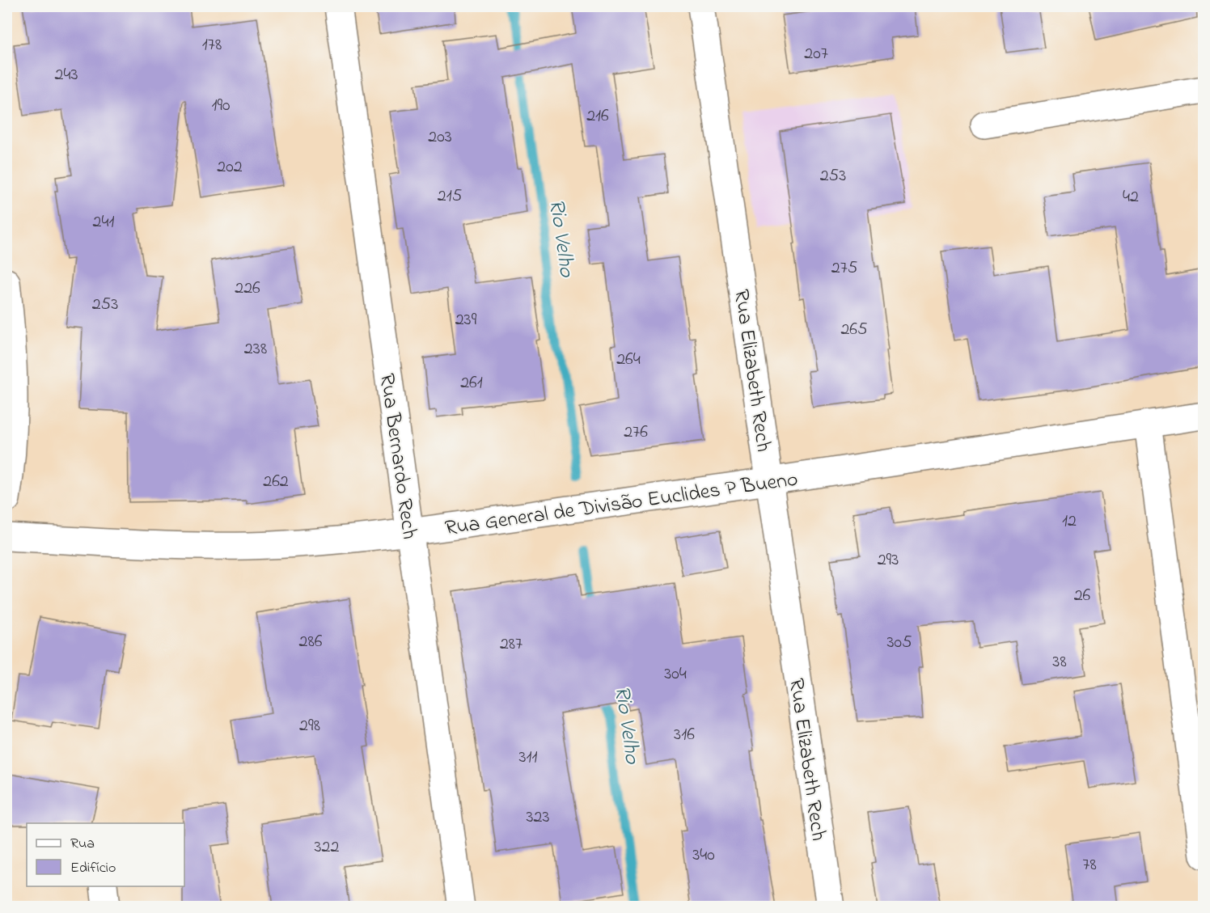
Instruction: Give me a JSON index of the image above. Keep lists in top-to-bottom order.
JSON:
{
  "streets": {
    "street": ["Rua Elizabeth Rech", "Rua Bernardo Rech", "Rua General de Divisão Euclides P Bueno"]
  },
  "crossings": [
    ["Rua Elizabeth Rech", "Rua General de Divisão Euclides P Bueno"],
    ["Rua Bernardo Rech", "Rua General de Divisão Euclides P Bueno"]
  ],
  "water": ["Rio Velho"],
  "house_numbers": [
    "178",
    "207",
    "243",
    "190",
    "216",
    "203",
    "202",
    "253",
    "215",
    "42",
    "241",
    "275",
    "226",
    "253",
    "239",
    "265",
    "238",
    "264",
    "261",
    "276",
    "262",
    "12",
    "293",
    "26",
    "286",
    "305",
    "287",
    "38",
    "304",
    "298",
    "316",
    "311",
    "323",
    "322",
    "340",
    "78"
  ],
  "legend": ["Rua", "Edifício"]
}
